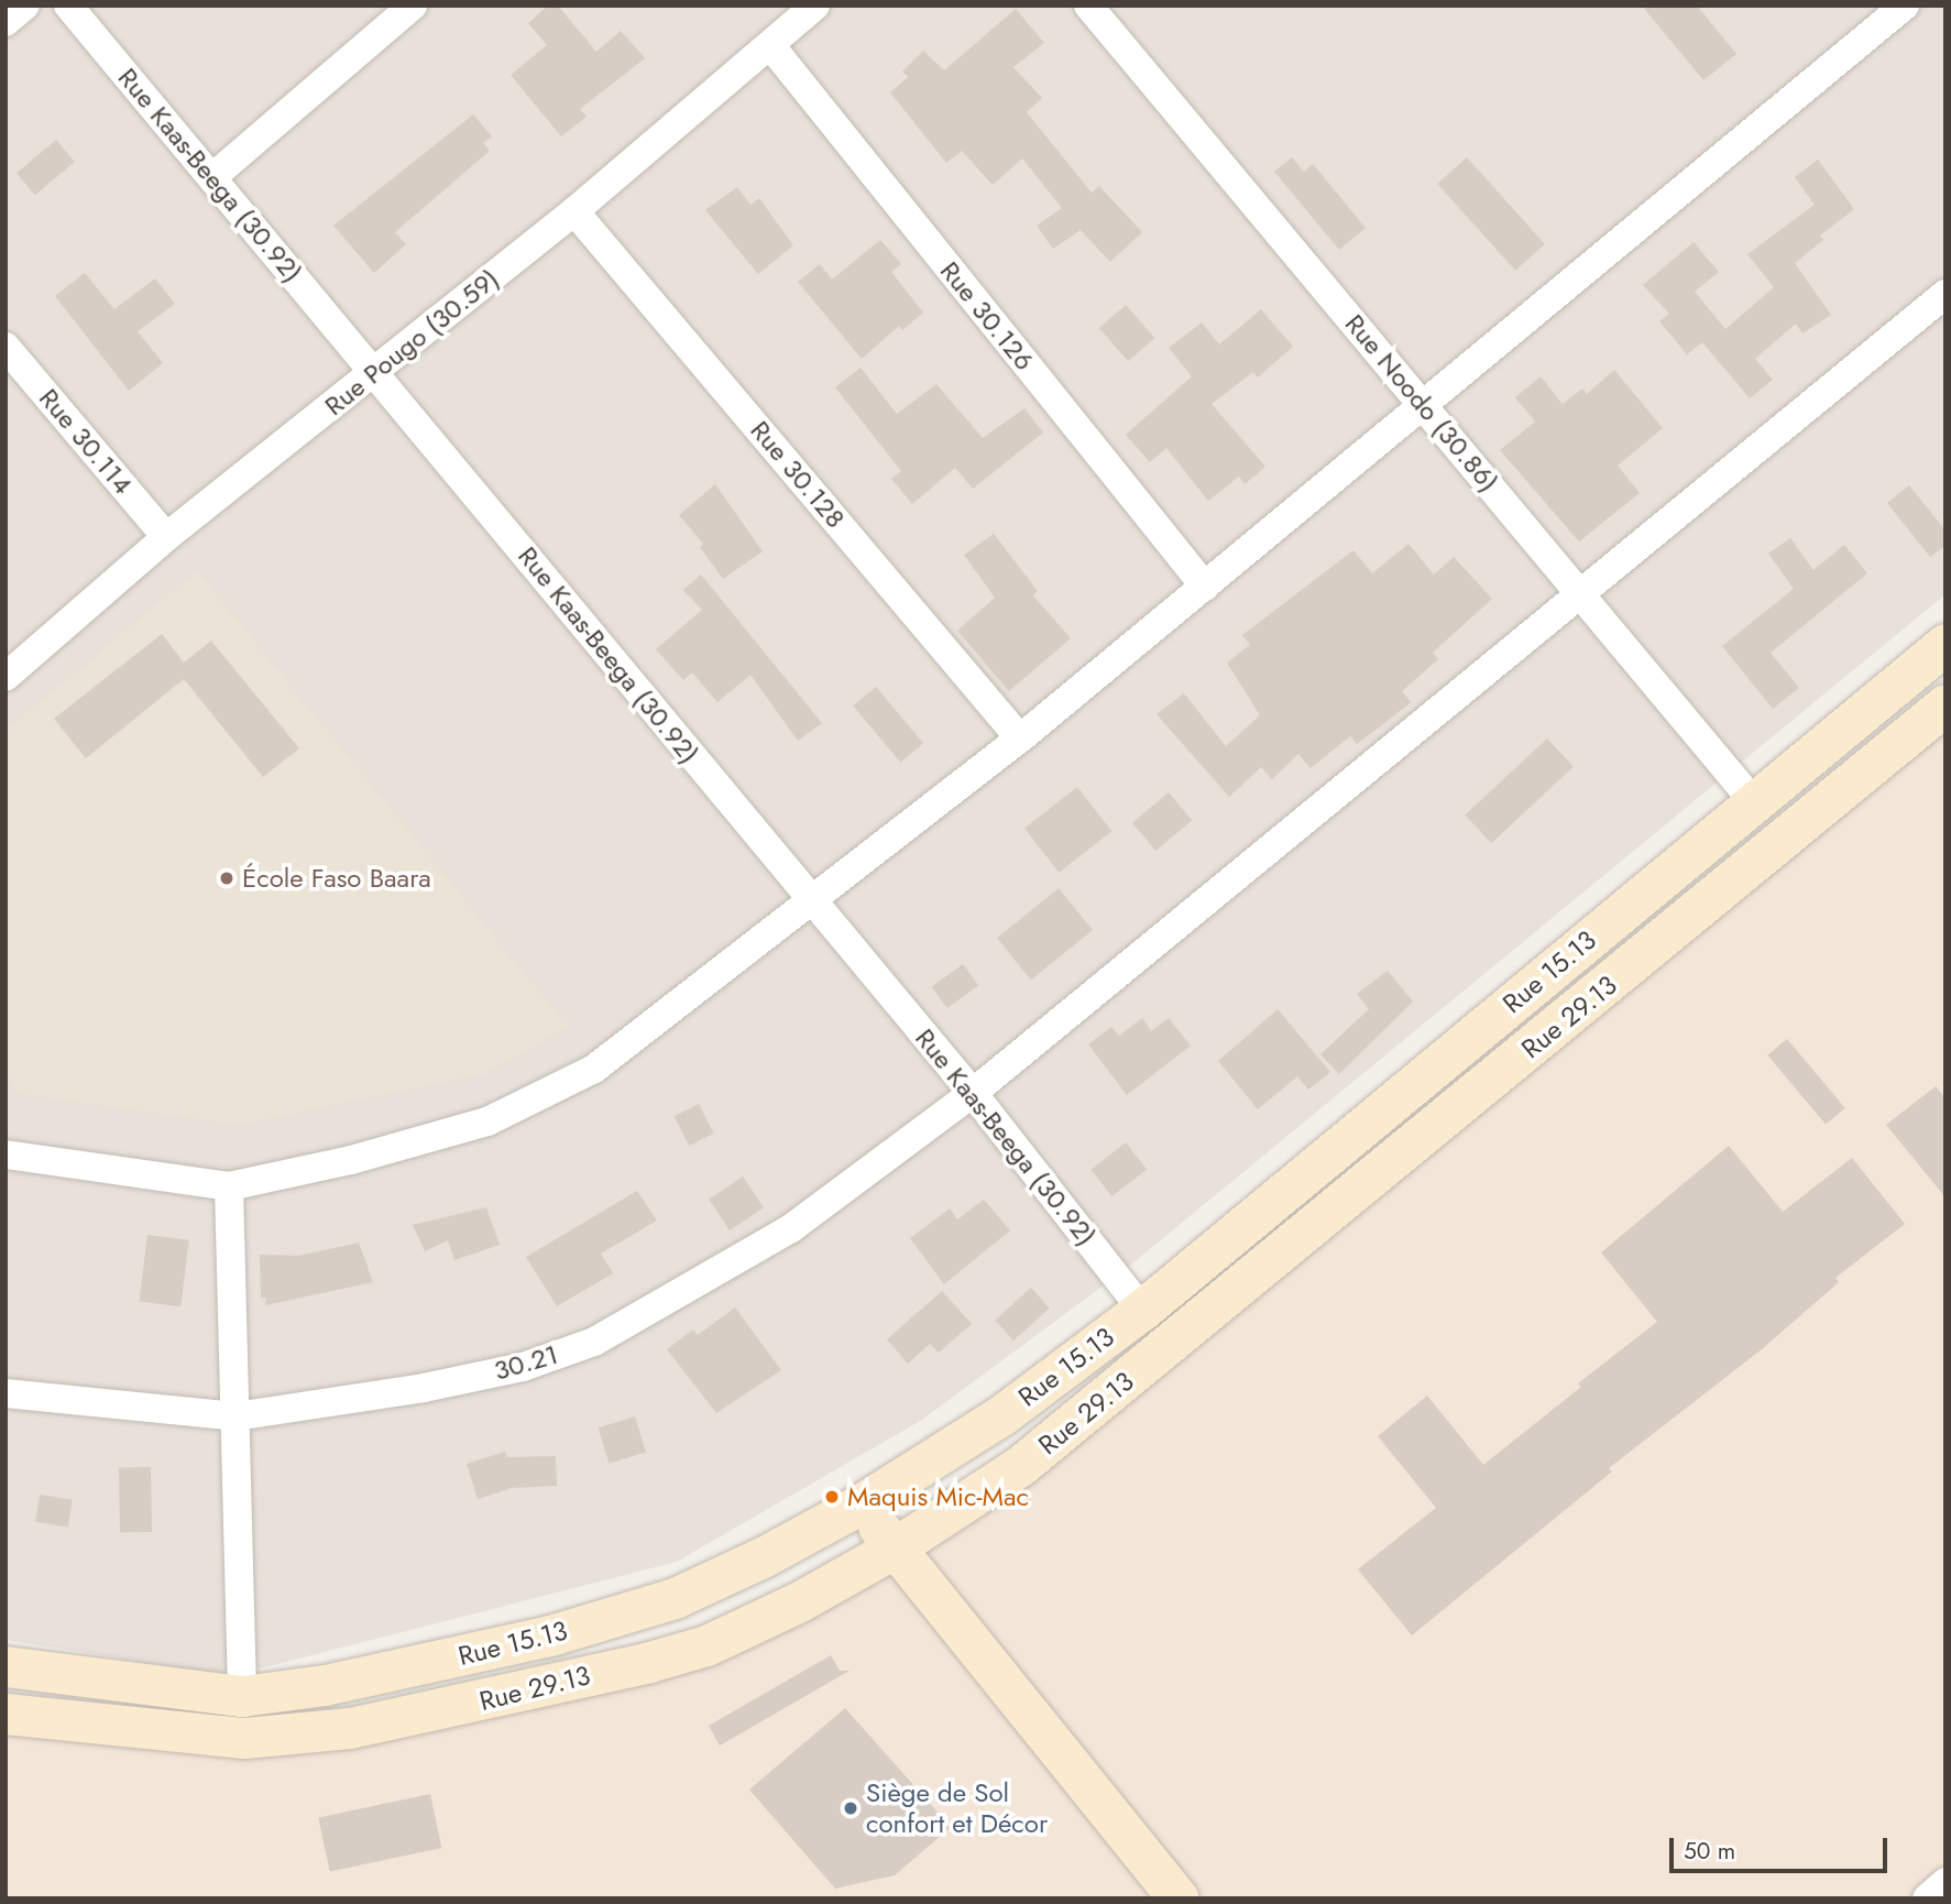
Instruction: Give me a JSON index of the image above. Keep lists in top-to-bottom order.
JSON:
{
  "streets": {
    "main road": ["Rue 15.13", "Rue 29.13"],
    "street": [
      "Rue Kaas-Beega (30.92)",
      "Rue 30.126",
      "Rue Pougo (30.59)",
      "Rue Noodo (30.86)",
      "Rue 30.114",
      "Rue 30.128",
      "30.21"
    ]
  },
  "crossings": [
    ["Rue Kaas-Beega (30.92)", "Rue Pougo (30.59)"],
    ["Rue Kaas-Beega (30.92)", "Rue 15.13"],
    ["Rue Kaas-Beega (30.92)", "30.21"],
    ["Rue 30.126", "Rue Pougo (30.59)"],
    ["Rue Pougo (30.59)", "Rue 30.114"],
    ["Rue Pougo (30.59)", "Rue 30.128"],
    ["Rue Noodo (30.86)", "Rue 15.13"],
    ["Rue Noodo (30.86)", "30.21"]
  ],
  "places": ["École Faso Baara", "Maquis Mic-Mac", "Siège de Sol confort et Décor"],
  "scale_bar": "50 m"
}
